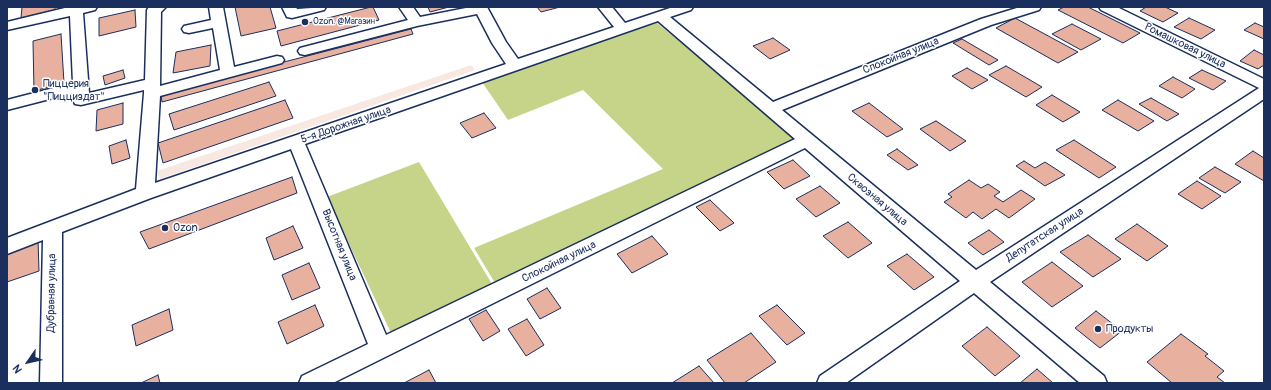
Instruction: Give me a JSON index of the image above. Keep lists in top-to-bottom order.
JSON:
{
  "streets": {
    "street": [
      "Ромашковая улица",
      "Спокойная улица",
      "5-я Дорожная улица",
      "Сквозная улица",
      "Депутатская улица",
      "Высотная улица",
      "Дубравная улица"
    ]
  },
  "crossings": [
    ["Спокойная улица", "Сквозная улица"],
    ["Спокойная улица", "Высотная улица"],
    ["5-я Дорожная улица", "Сквозная улица"],
    ["5-я Дорожная улица", "Высотная улица"],
    ["5-я Дорожная улица", "Дубравная улица"],
    ["Сквозная улица", "Депутатская улица"]
  ],
  "places": [
    "Ozon. @Магазин",
    "Пиццерия \"Пицциздат\"",
    "Ozon",
    "Продукты"
  ],
  "north": "bottom left"
}
